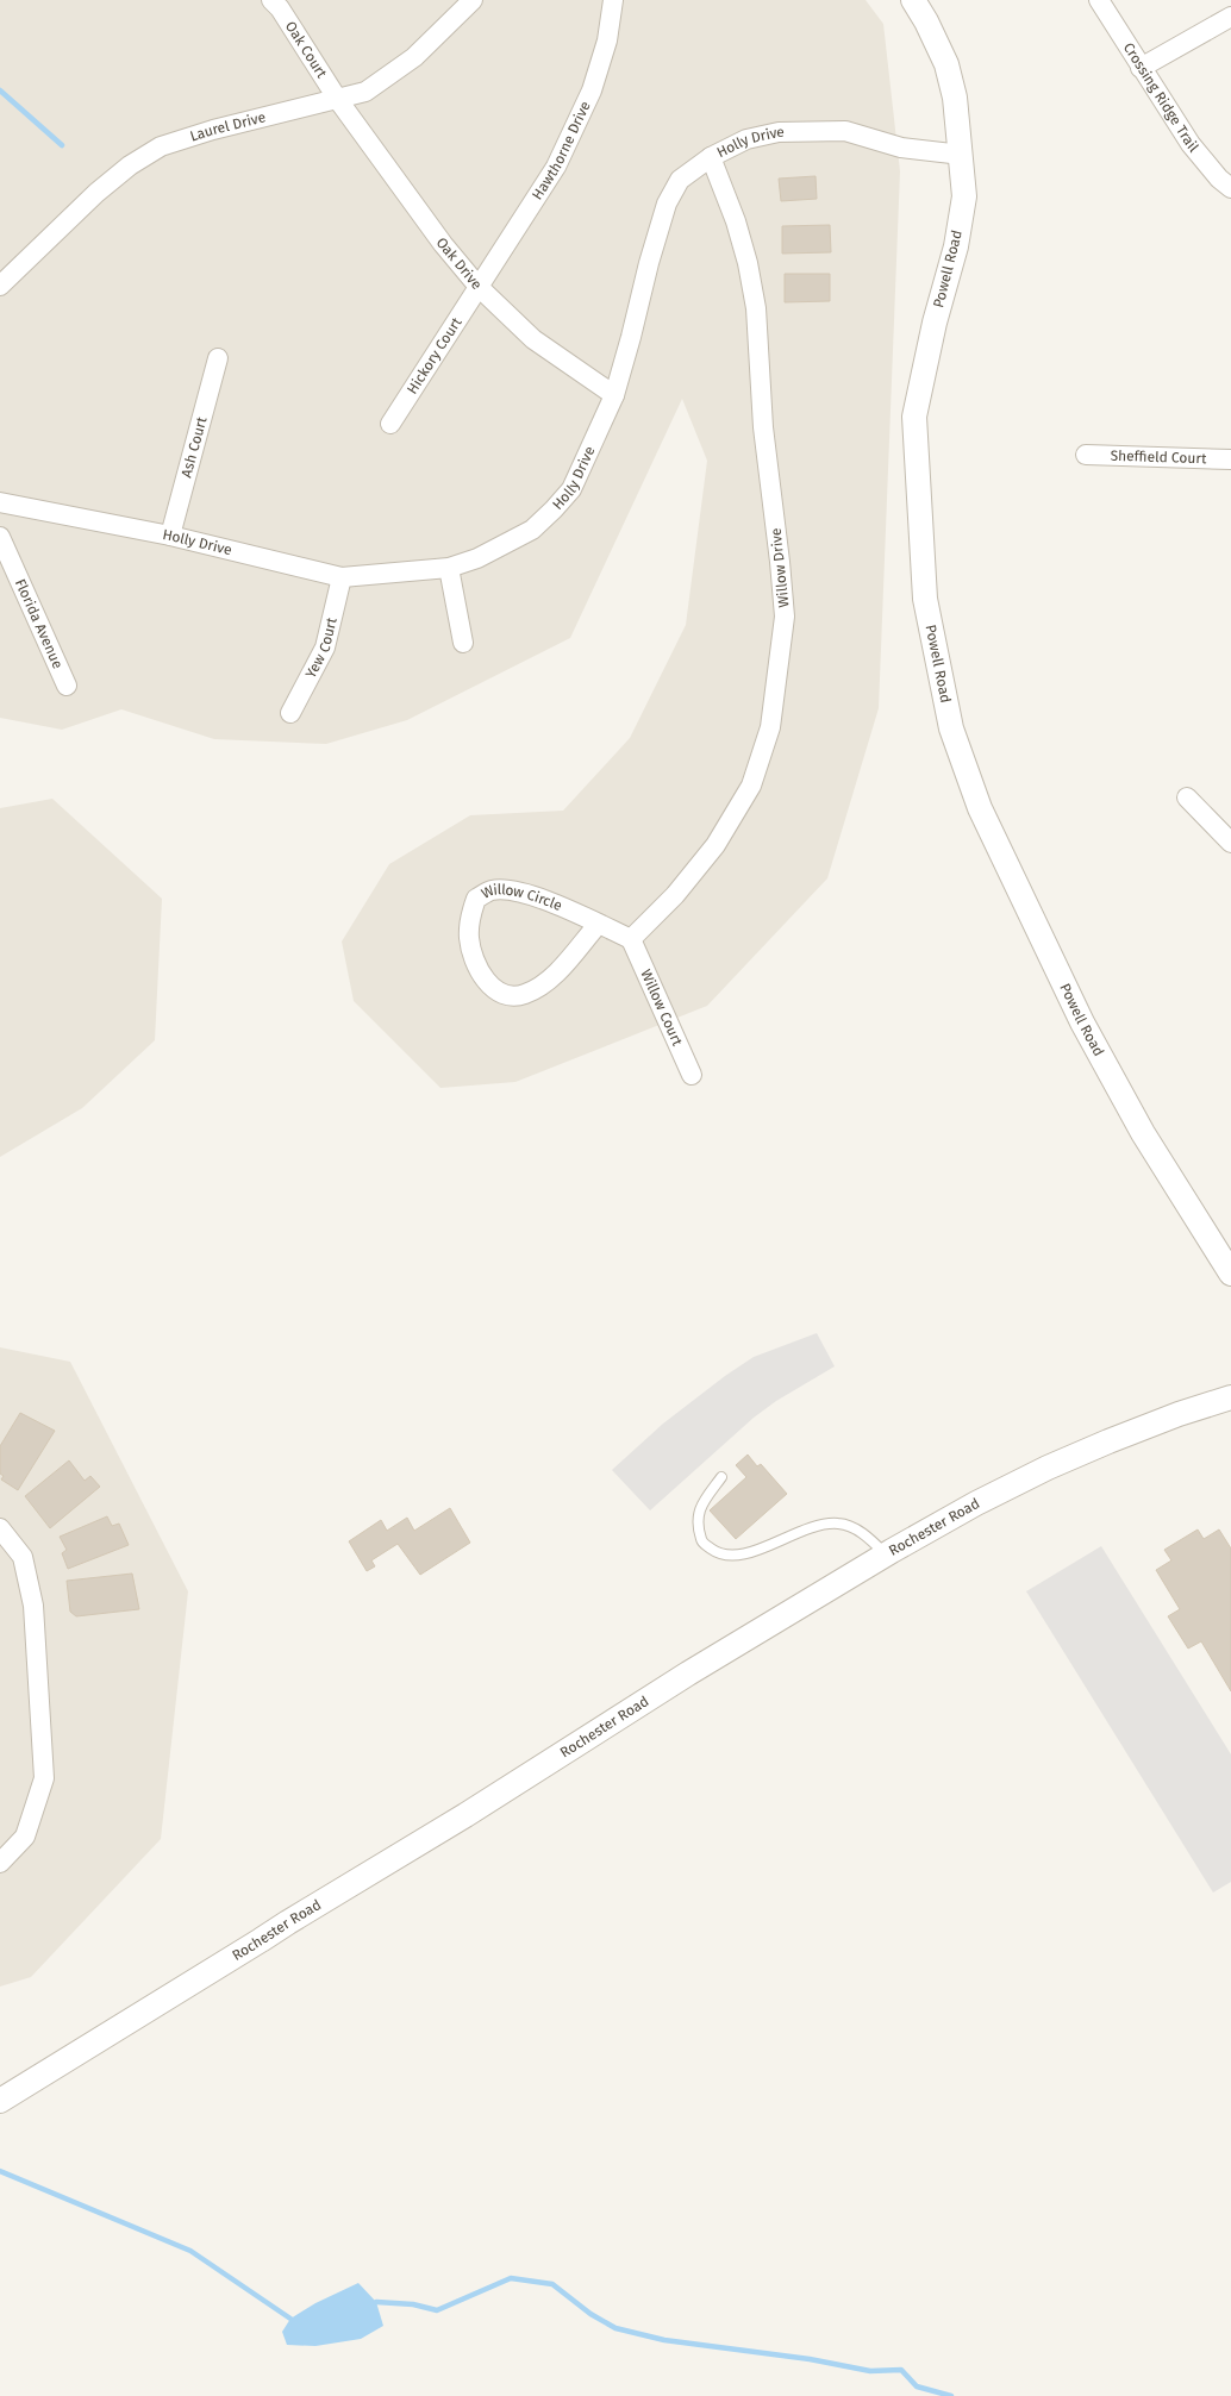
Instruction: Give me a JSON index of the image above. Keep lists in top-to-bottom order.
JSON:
{
  "streets": {
    "street": [
      "Oak Court",
      "Crossing Ridge Trail",
      "Laurel Drive",
      "Holly Drive",
      "Hawthorne Drive",
      "Oak Drive",
      "Powell Road",
      "Hickory Court",
      "Ash Court",
      "Sheffield Court",
      "Willow Drive",
      "Florida Avenue",
      "Yew Court",
      "Willow Circle",
      "Willow Court",
      "Rochester Road"
    ]
  },
  "crossings": [
    ["Oak Court", "Laurel Drive"],
    ["Oak Court", "Oak Drive"],
    ["Laurel Drive", "Oak Drive"],
    ["Holly Drive", "Oak Drive"],
    ["Holly Drive", "Powell Road"],
    ["Holly Drive", "Ash Court"],
    ["Holly Drive", "Willow Drive"],
    ["Holly Drive", "Yew Court"],
    ["Hawthorne Drive", "Oak Drive"],
    ["Hawthorne Drive", "Hickory Court"],
    ["Oak Drive", "Hickory Court"],
    ["Willow Drive", "Willow Circle"],
    ["Willow Drive", "Willow Court"],
    ["Willow Circle", "Willow Court"]
  ]
}
